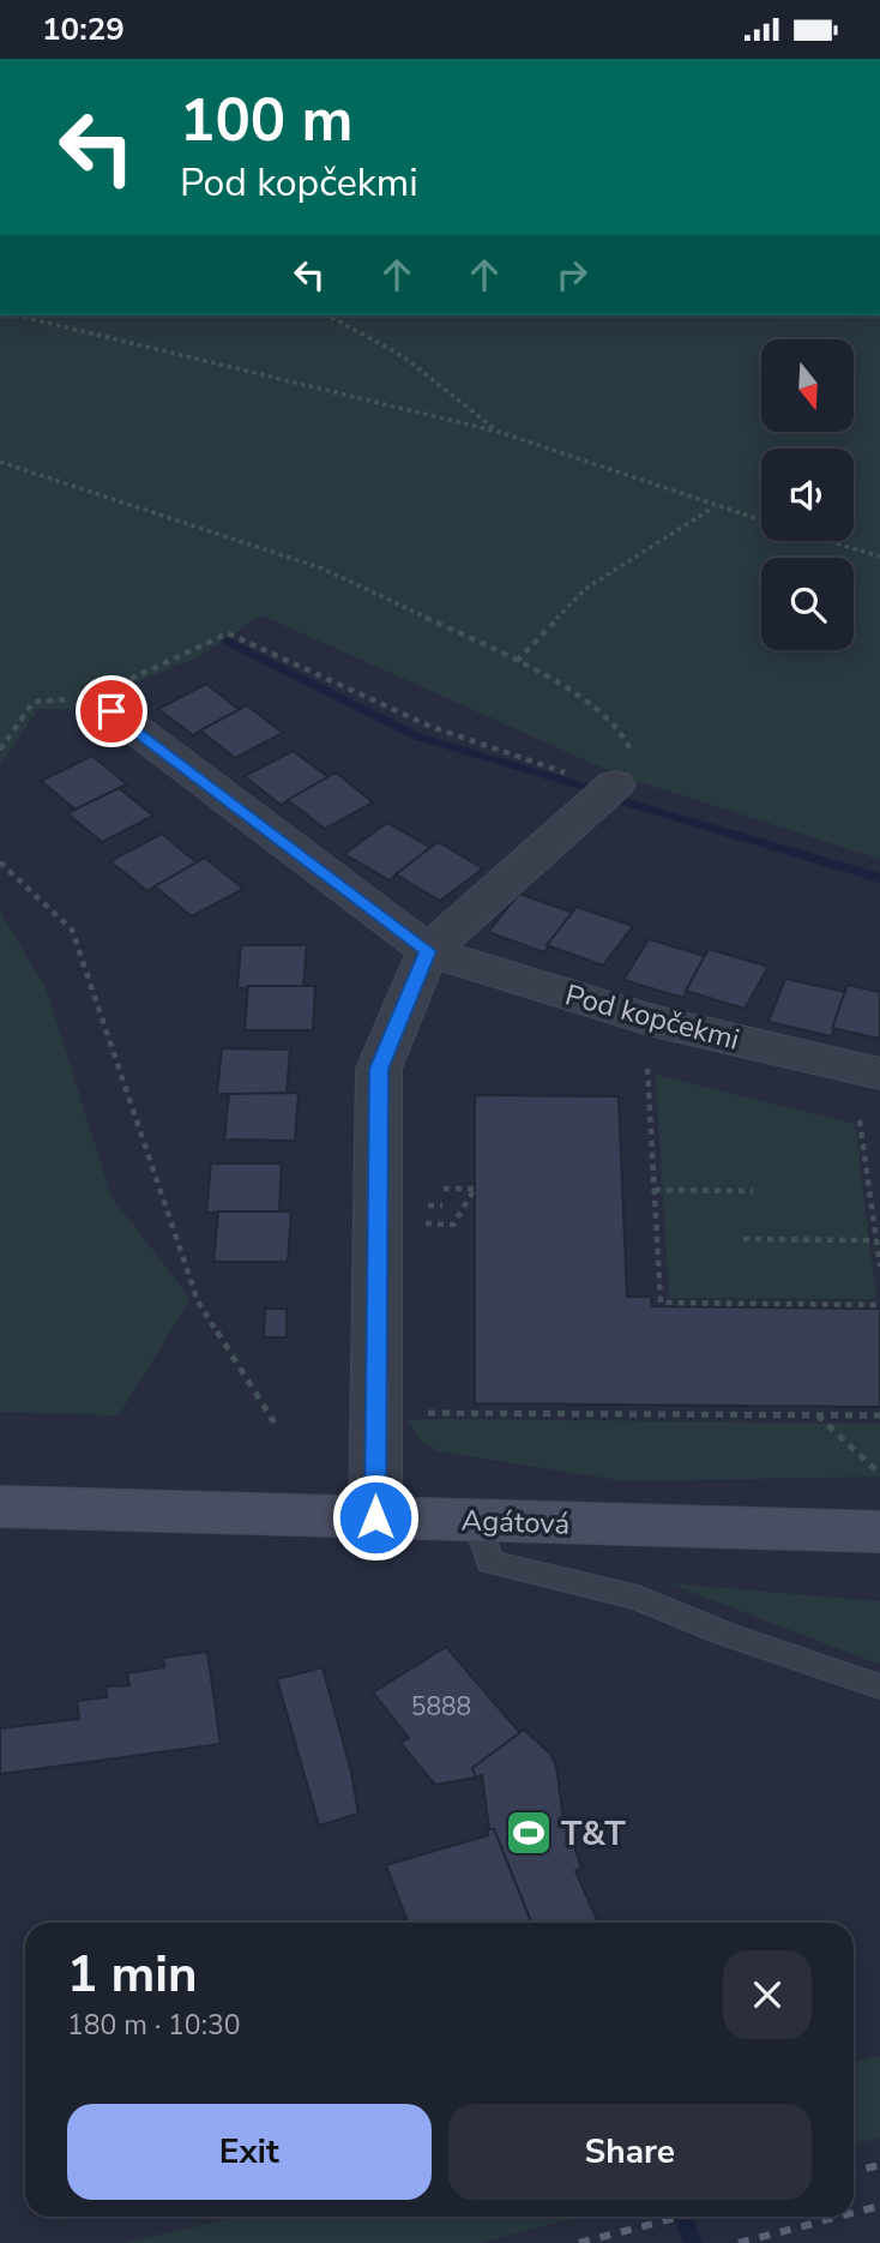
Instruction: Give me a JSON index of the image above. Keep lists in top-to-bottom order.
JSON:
{
  "streets": {
    "street": ["Pod kopčekmi", "Agátová"]
  },
  "places": {
    "sports": ["T&T"]
  },
  "house_numbers": ["5888"],
  "north": "bottom",
  "page": {
    "status": "10:29",
    "turn": ["100 m", "Pod kopčekmi"],
    "heading": ["1 min", "180 m · 10:30"],
    "buttons": ["Exit", "Share"]
  }
}
